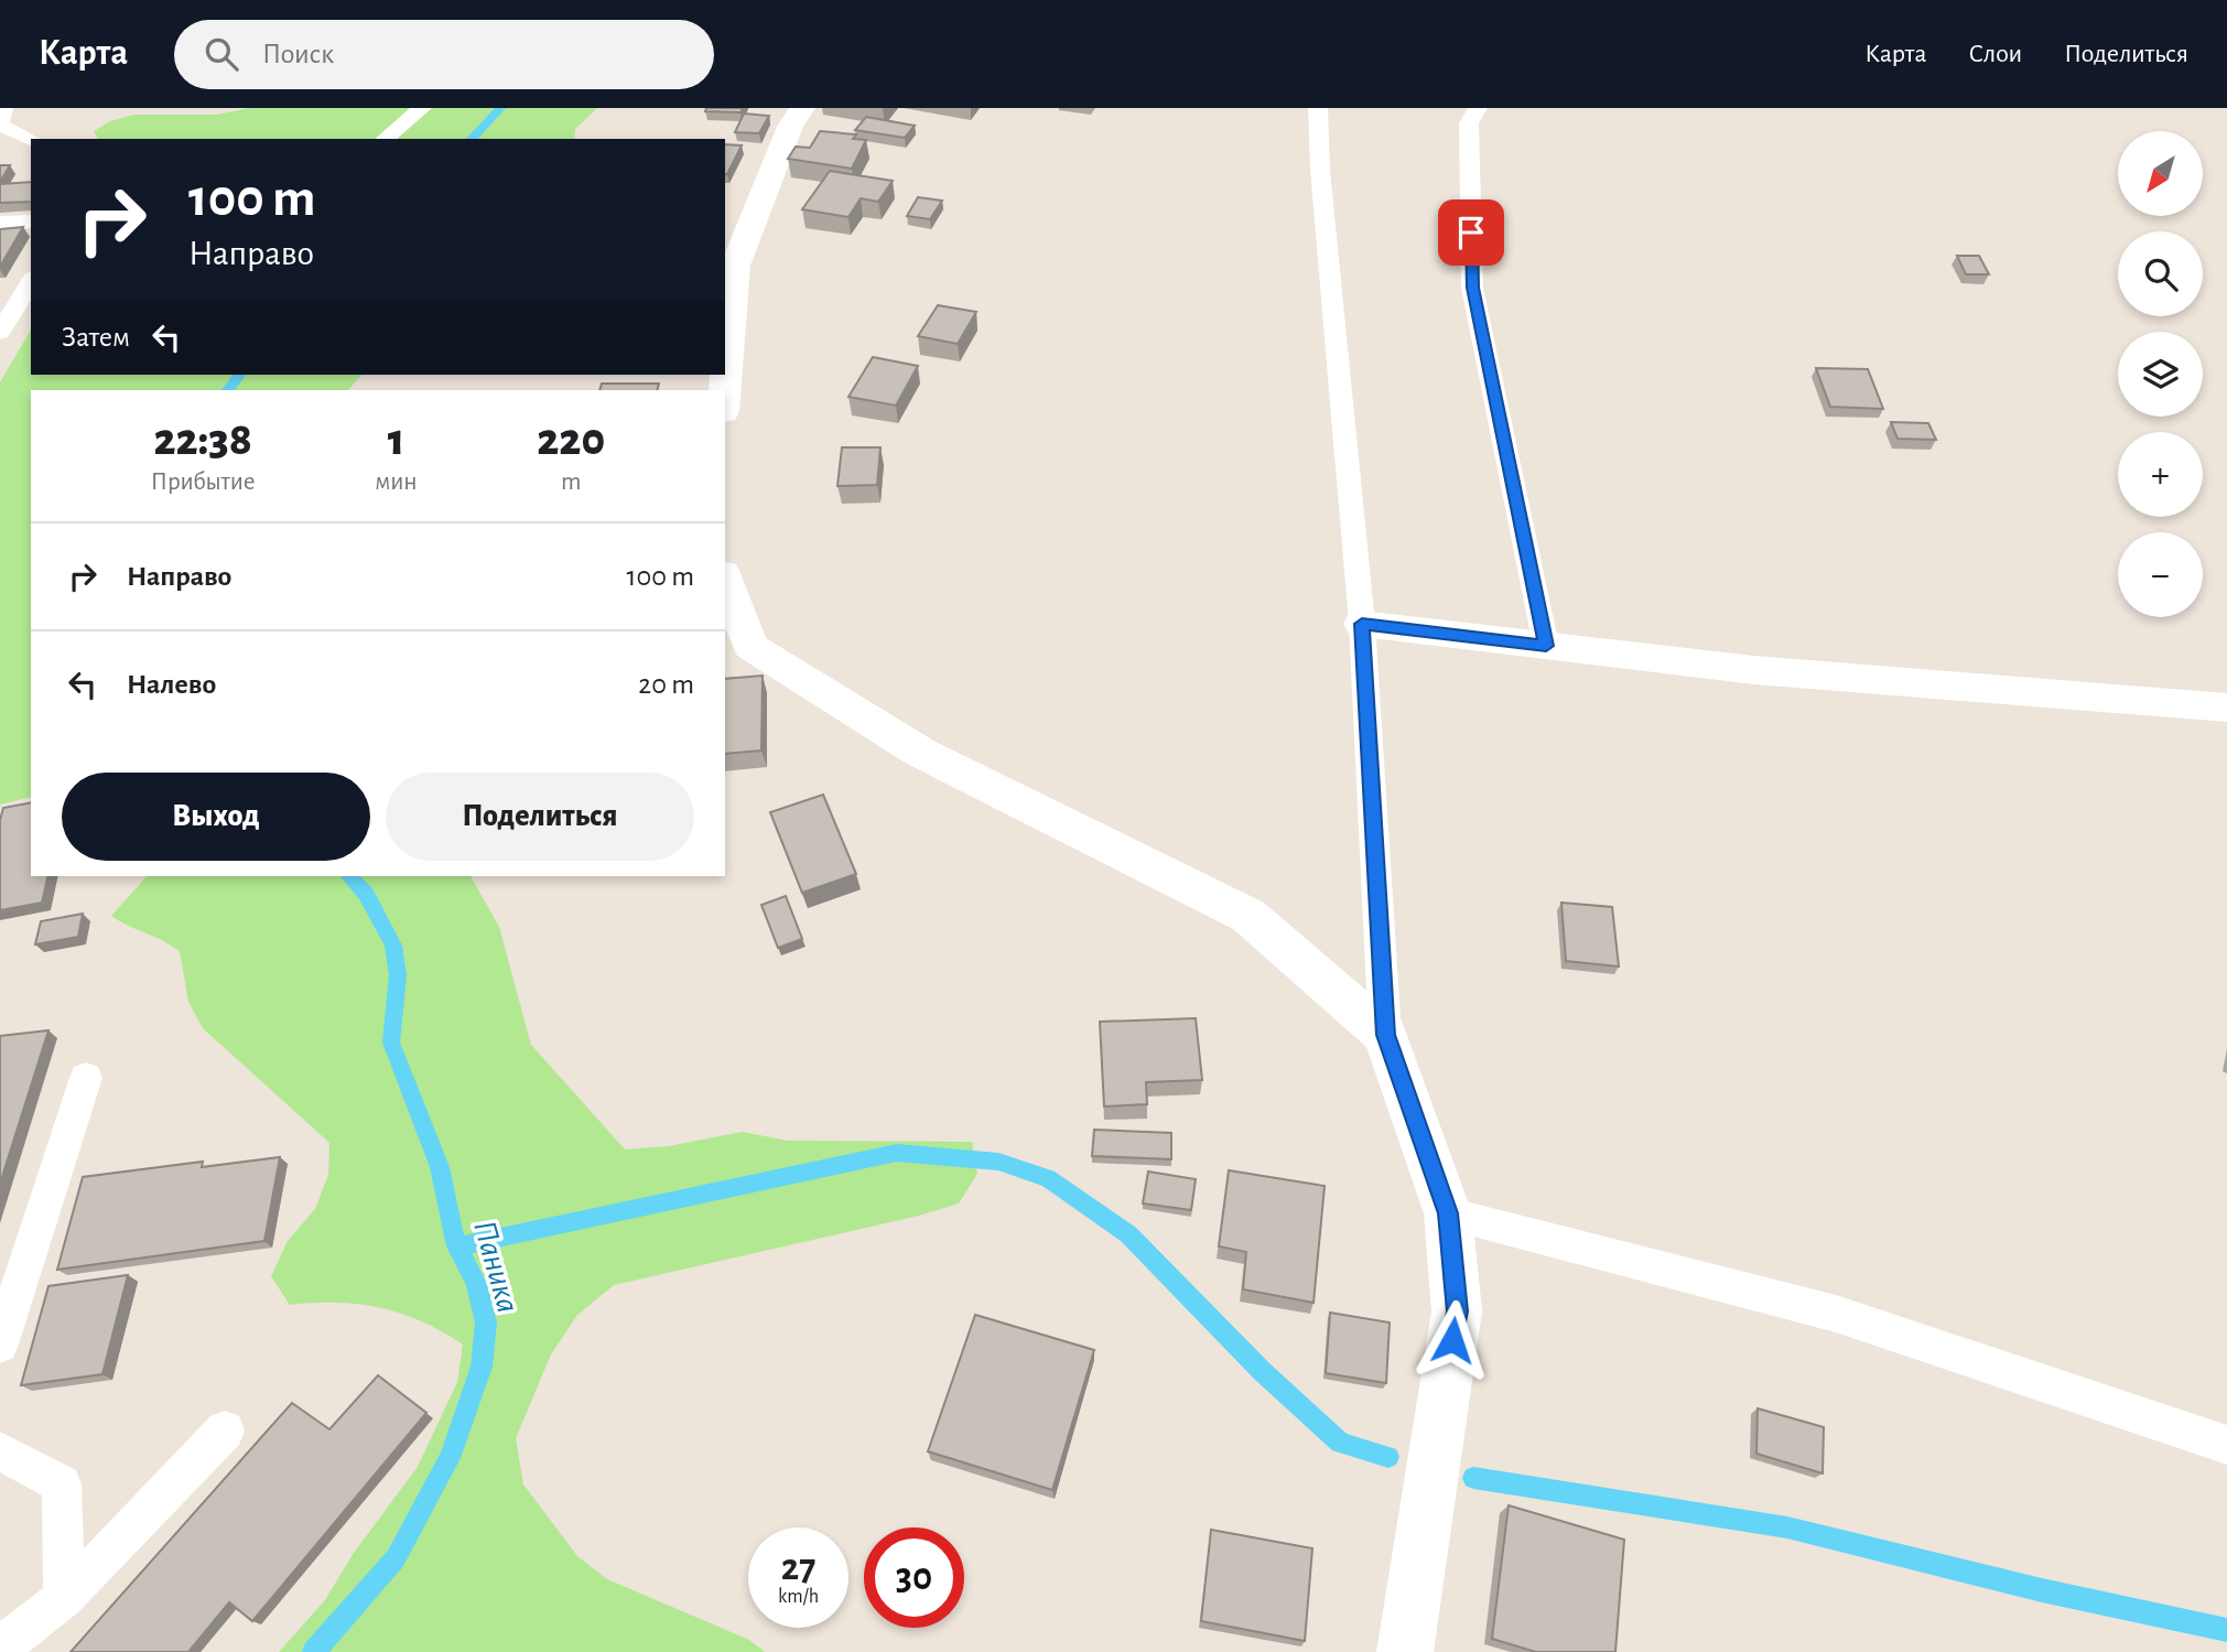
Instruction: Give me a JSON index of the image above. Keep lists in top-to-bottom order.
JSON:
{
  "water": ["Паника"],
  "north": "bottom left",
  "page": {
    "header": "Карта",
    "search": "Поиск",
    "nav": ["Карта", "Слои", "Поделиться"],
    "map_buttons": ["+", "−"],
    "turn": ["100 m", "Направо"],
    "then": "Затем",
    "eta": [
      "22:38",
      "Прибытие",
      "1",
      "мин",
      "220",
      "m"
    ],
    "list": [
      {
        "name": "Направо",
        "value": "100 m"
      },
      {
        "name": "Налево",
        "value": "20 m"
      }
    ],
    "buttons": ["Выход", "Поделиться"],
    "speed": "27 km/h",
    "limit": "30"
  }
}
